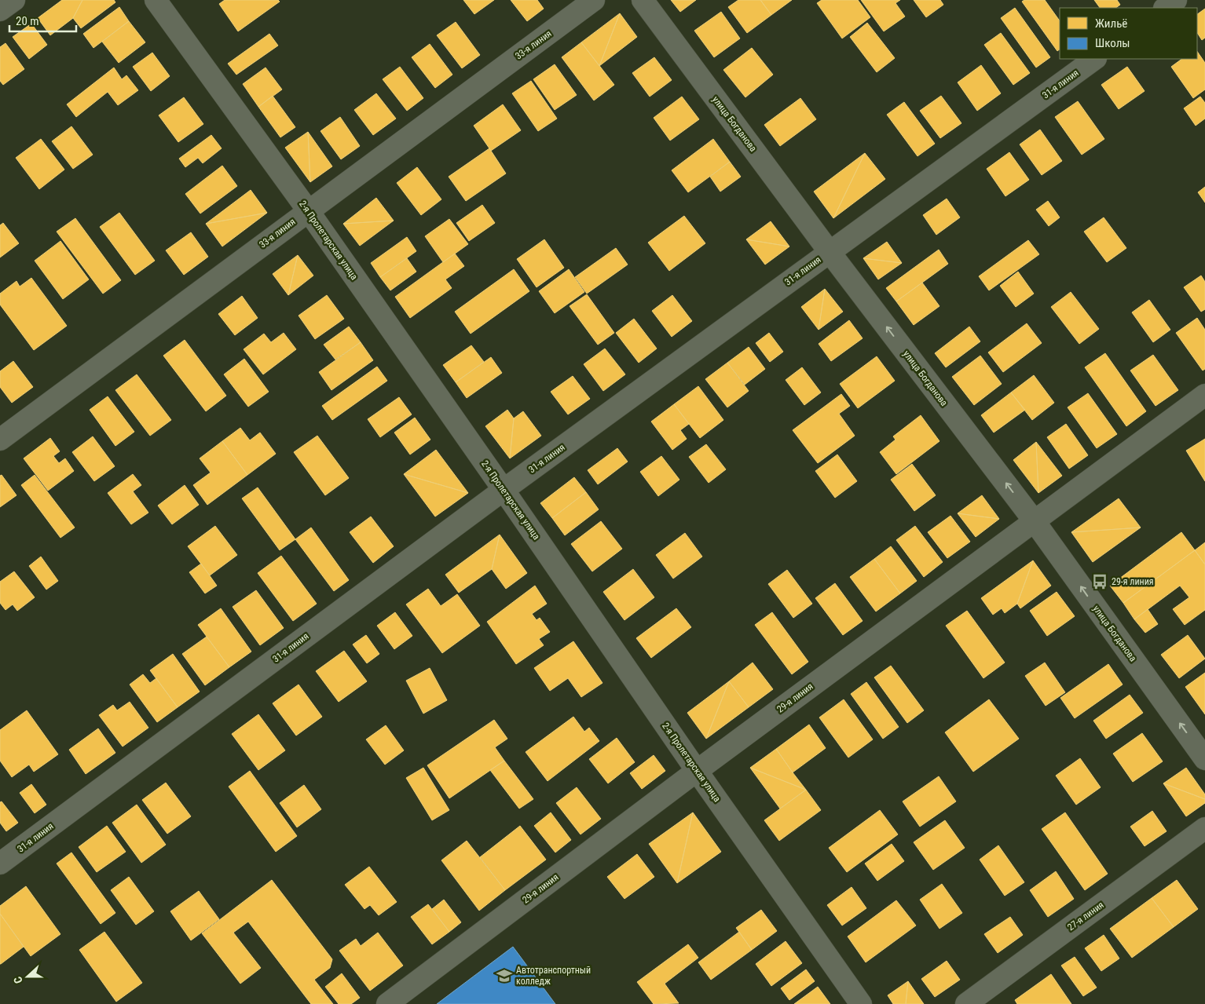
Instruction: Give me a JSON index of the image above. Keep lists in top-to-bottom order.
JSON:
{
  "streets": {
    "street": [
      "33-я линия",
      "31-я линия",
      "улица Богданова",
      "2-я Пролетарская улица",
      "29-я линия",
      "27-я линия"
    ]
  },
  "crossings": [
    ["33-я линия", "2-я Пролетарская улица"],
    ["31-я линия", "улица Богданова"],
    ["31-я линия", "2-я Пролетарская улица"],
    ["улица Богданова", "29-я линия"],
    ["2-я Пролетарская улица", "29-я линия"]
  ],
  "one_way": ["улица Богданова"],
  "places": {
    "bus stop": ["29-я линия"],
    "school or university": ["Автотранспортный колледж"]
  },
  "legend": ["Жильё", "Школы"],
  "scale_bar": "20 m",
  "north": "left"
}
